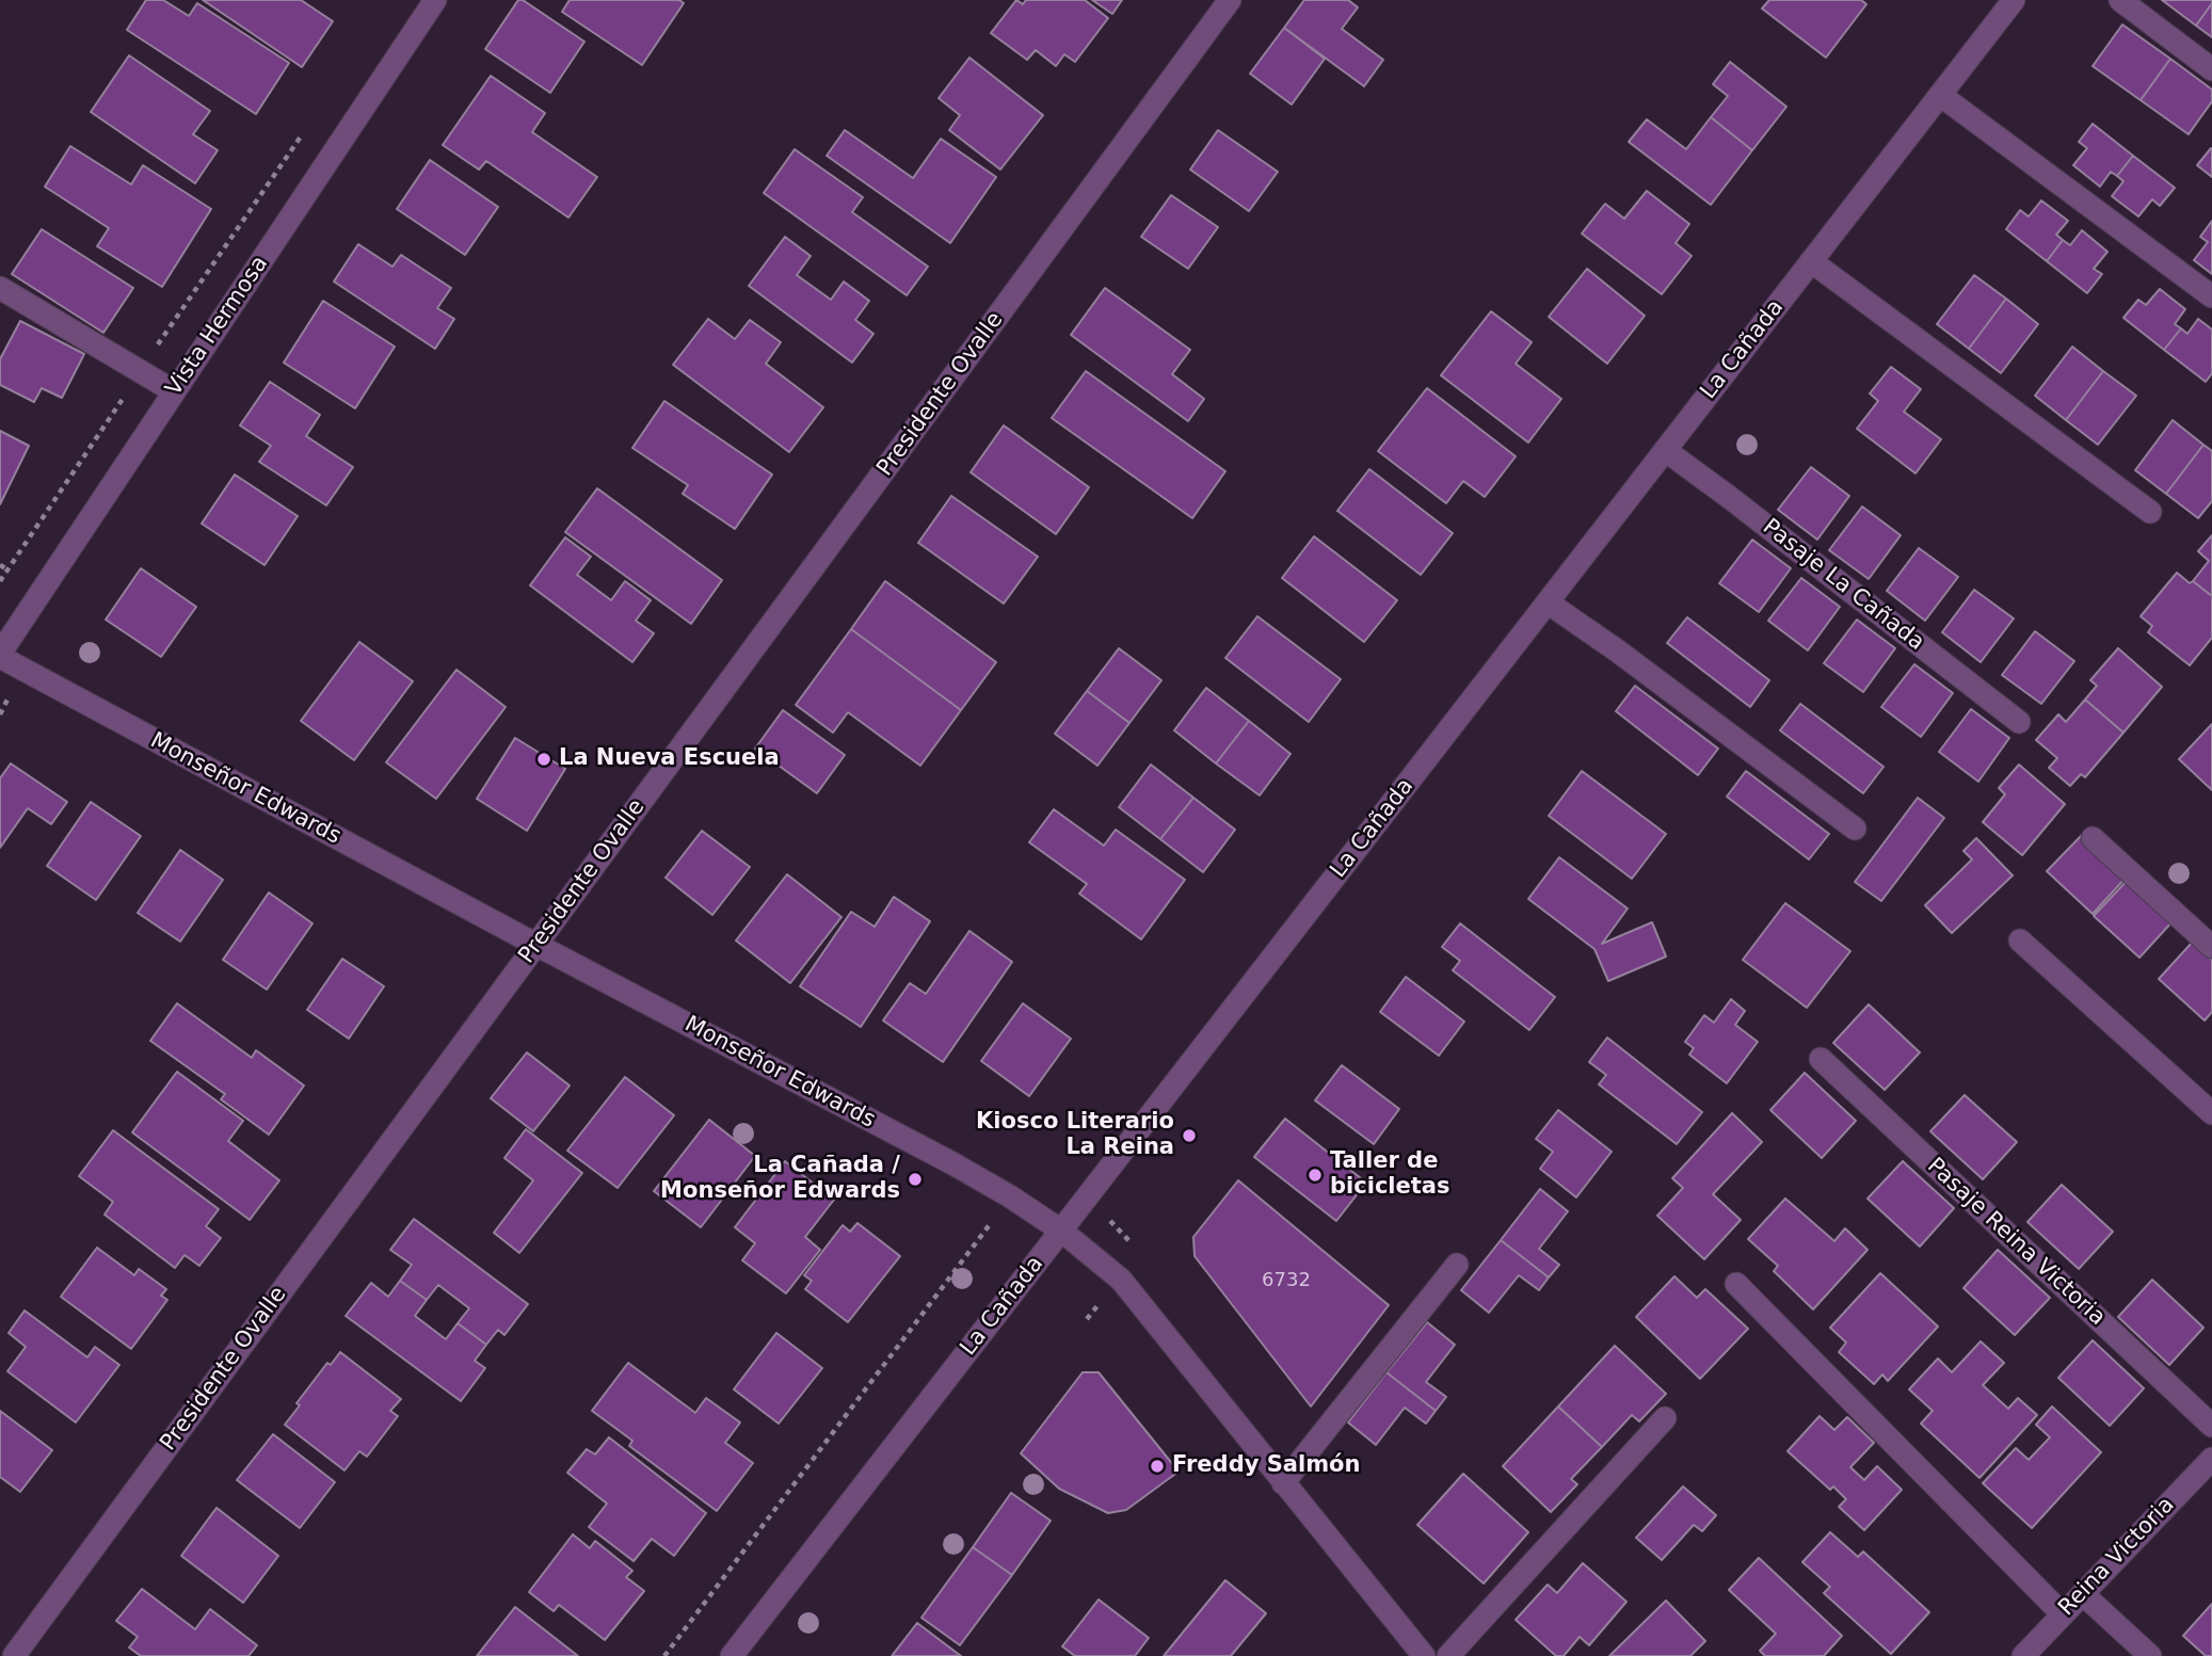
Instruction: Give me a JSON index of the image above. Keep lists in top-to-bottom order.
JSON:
{
  "streets": {
    "street": [
      "Vista Hermosa",
      "La Cañada",
      "Presidente Ovalle",
      "Pasaje La Cañada",
      "Monseñor Edwards",
      "Pasaje Reina Victoria",
      "Reina Victoria"
    ]
  },
  "crossings": [
    ["Vista Hermosa", "Monseñor Edwards"],
    ["La Cañada", "Pasaje La Cañada"],
    ["La Cañada", "Monseñor Edwards"],
    ["Presidente Ovalle", "Monseñor Edwards"]
  ],
  "places": [
    "La Nueva Escuela",
    "Kiosco Literario La Reina",
    "Taller de bicicletas",
    "La Cañada / Monseñor Edwards",
    "Freddy Salmón"
  ],
  "house_numbers": ["6732"]
}
